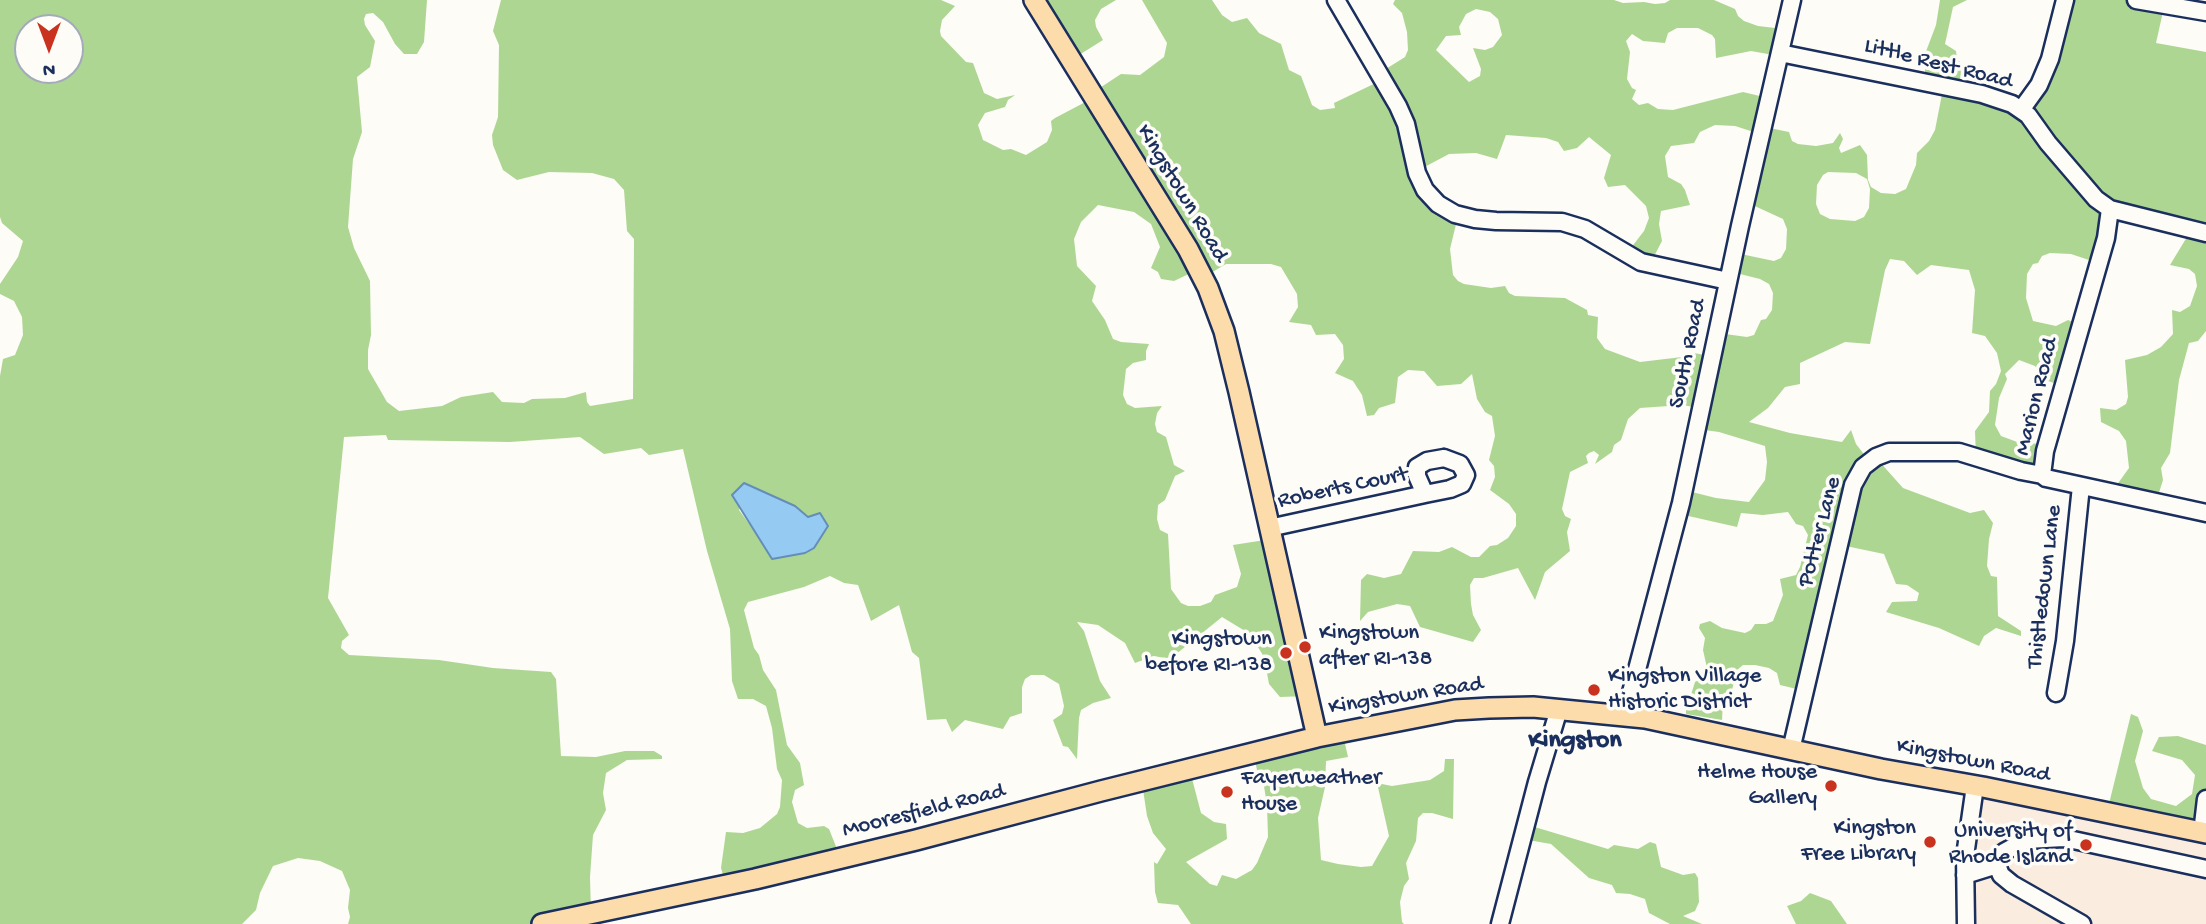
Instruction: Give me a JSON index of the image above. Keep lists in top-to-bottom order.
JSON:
{
  "streets": {
    "main road": ["Kingstown Road", "Mooresfield Road"],
    "street": [
      "Little Rest Road",
      "South Road",
      "Marion Road",
      "Roberts Court",
      "Potter Lane",
      "Thistledown Lane"
    ]
  },
  "crossings": [
    ["Little Rest Road", "South Road"],
    ["Little Rest Road", "Marion Road"],
    ["Kingstown Road", "South Road"],
    ["Kingstown Road", "Roberts Court"],
    ["Kingstown Road", "Potter Lane"],
    ["Kingstown Road", "Mooresfield Road"],
    ["Marion Road", "Potter Lane"],
    ["Marion Road", "Thistledown Lane"]
  ],
  "districts": ["Kingston"],
  "places": [
    "Kingstown after RI-138",
    "Kingstown before RI-138",
    "Kingston Village Historic District",
    "Helme House Gallery",
    "Fayerweather House",
    "Kingston Free Library",
    "University of Rhode Island"
  ],
  "north": "bottom"
}
